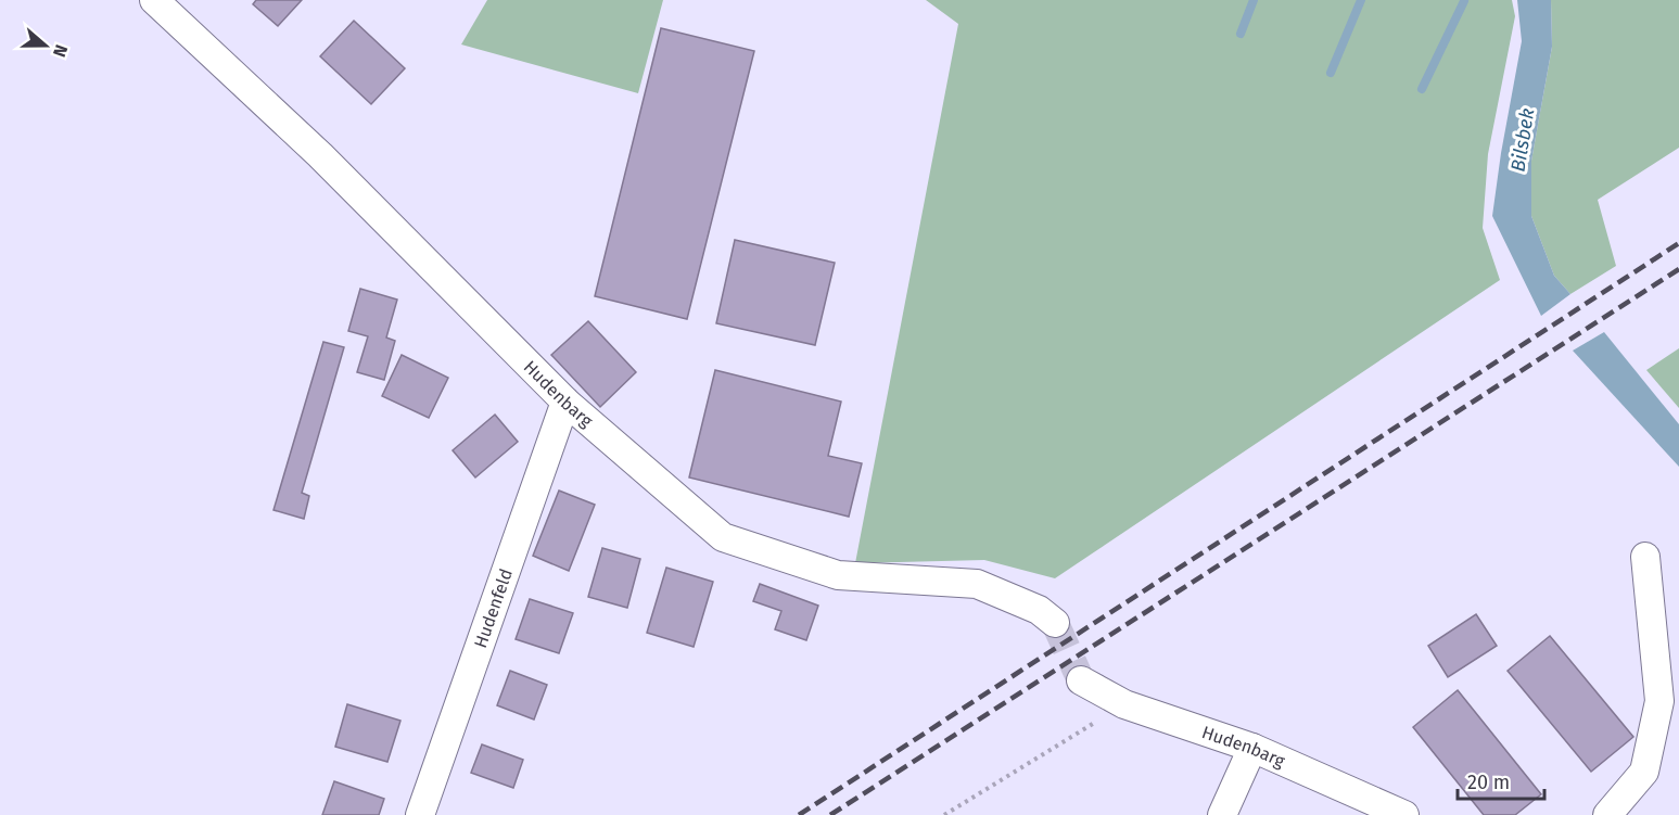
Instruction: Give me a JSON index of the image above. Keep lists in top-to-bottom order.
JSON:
{
  "streets": {
    "street": ["Hudenbarg", "Hudenfeld"]
  },
  "crossings": [
    ["Hudenbarg", "Hudenfeld"]
  ],
  "water": ["Bilsbek"],
  "scale_bar": "20 m",
  "north": "right"
}
